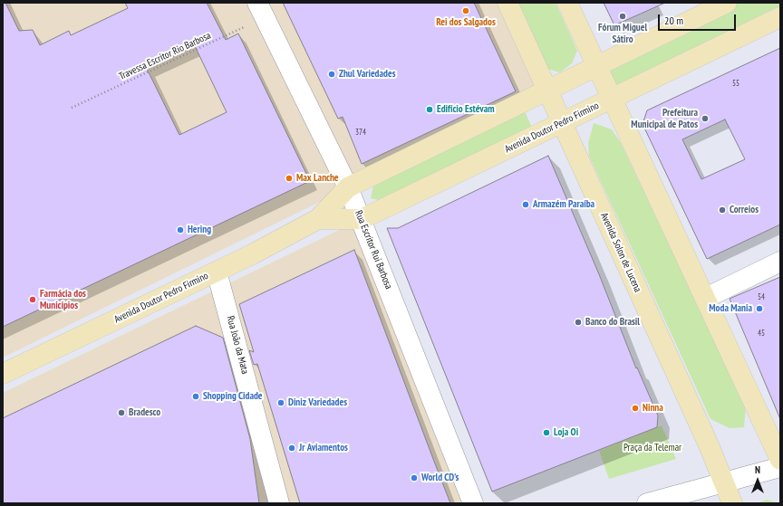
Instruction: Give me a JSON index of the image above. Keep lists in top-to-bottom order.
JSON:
{
  "streets": {
    "main road": ["Avenida Doutor Pedro Firmino", "Avenida Solon de Lucena"],
    "street": ["Rua Escritor Rui Barbosa", "Rua João da Mata"],
    "path": ["Travessa Escritor Rio Barbosa"]
  },
  "crossings": [
    ["Travessa Escritor Rio Barbosa", "Rua Escritor Rui Barbosa"],
    ["Avenida Doutor Pedro Firmino", "Rua Escritor Rui Barbosa"],
    ["Avenida Doutor Pedro Firmino", "Avenida Solon de Lucena"],
    ["Avenida Doutor Pedro Firmino", "Rua João da Mata"]
  ],
  "parks": ["Praça da Telemar"],
  "places": [
    "Rei dos Salgados",
    "Fórum Miguel Sátiro",
    "Zhul Variedades",
    "Edifício Estévam",
    "Prefeitura Municipal de Patos",
    "Max Lanche",
    "Armazém Paraíba",
    "Correios",
    "Hering",
    "Farmácia dos Municípios",
    "Moda Mania",
    "Banco do Brasil",
    "Shopping Cidade",
    "Diniz Variedades",
    "Ninna",
    "Bradesco",
    "Loja Oi",
    "Jr Aviamentos",
    "World CD's"
  ],
  "house_numbers": [
    "55",
    "374",
    "54",
    "45"
  ],
  "scale_bar": "20 m",
  "north": "top"
}
